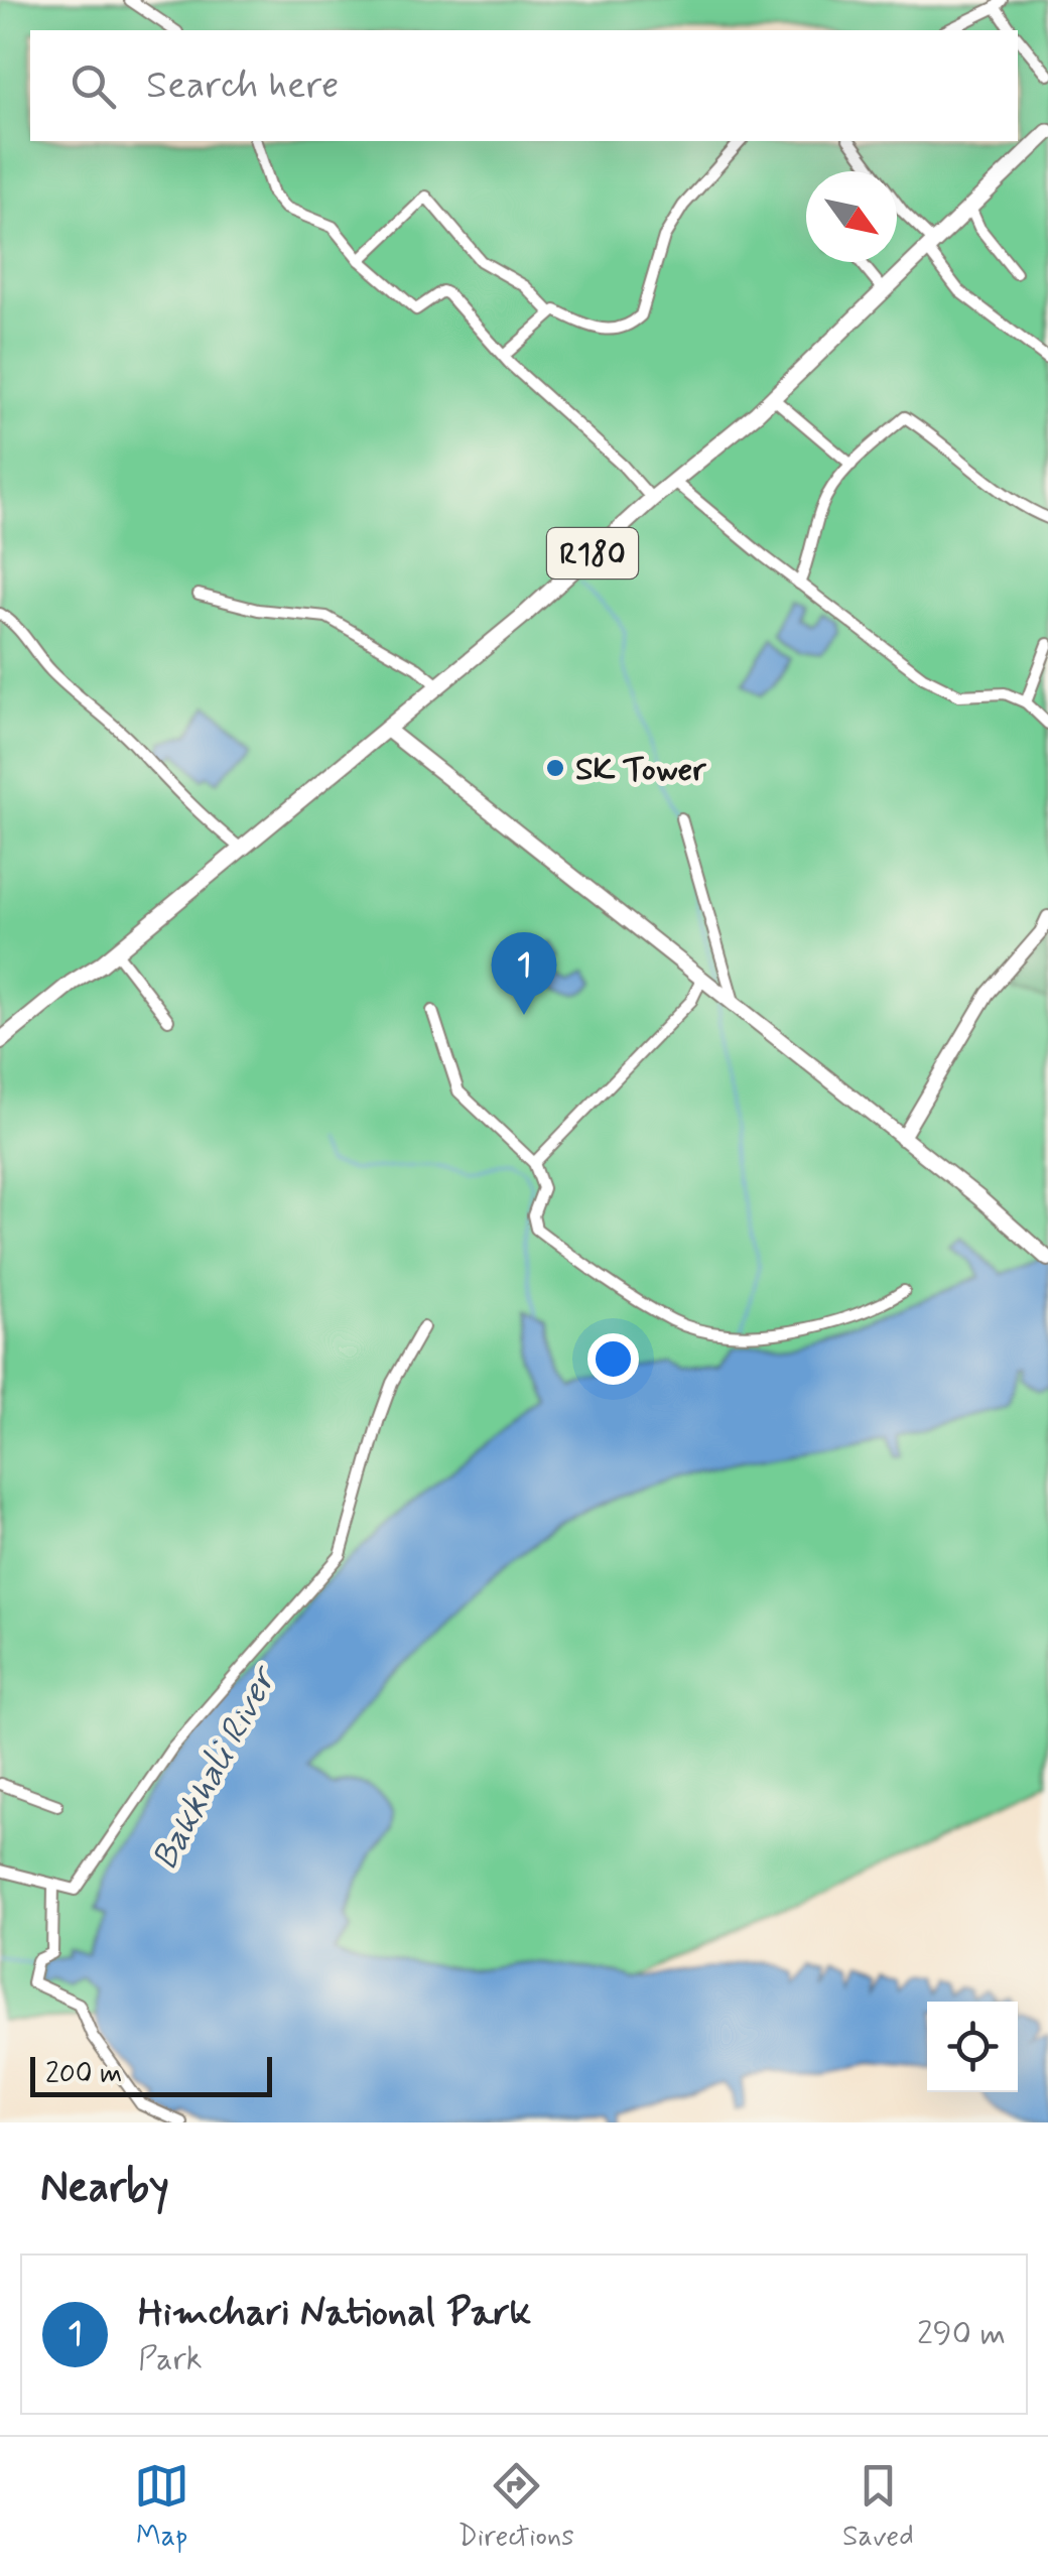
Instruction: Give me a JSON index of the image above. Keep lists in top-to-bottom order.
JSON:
{
  "streets": {
    "main road": ["R180"]
  },
  "water": ["Bakkhali River"],
  "places": ["SK Tower"],
  "scale_bar": "200 m",
  "north": "bottom right",
  "page": {
    "search": "Search here",
    "pins": "1",
    "scale": "200 m",
    "heading": "Nearby",
    "list": [
      {
        "mark": "1",
        "name": "Himchari National Park",
        "note": "Park",
        "value": "290 m"
      }
    ],
    "nav": ["Map", "Directions", "Saved"]
  }
}
